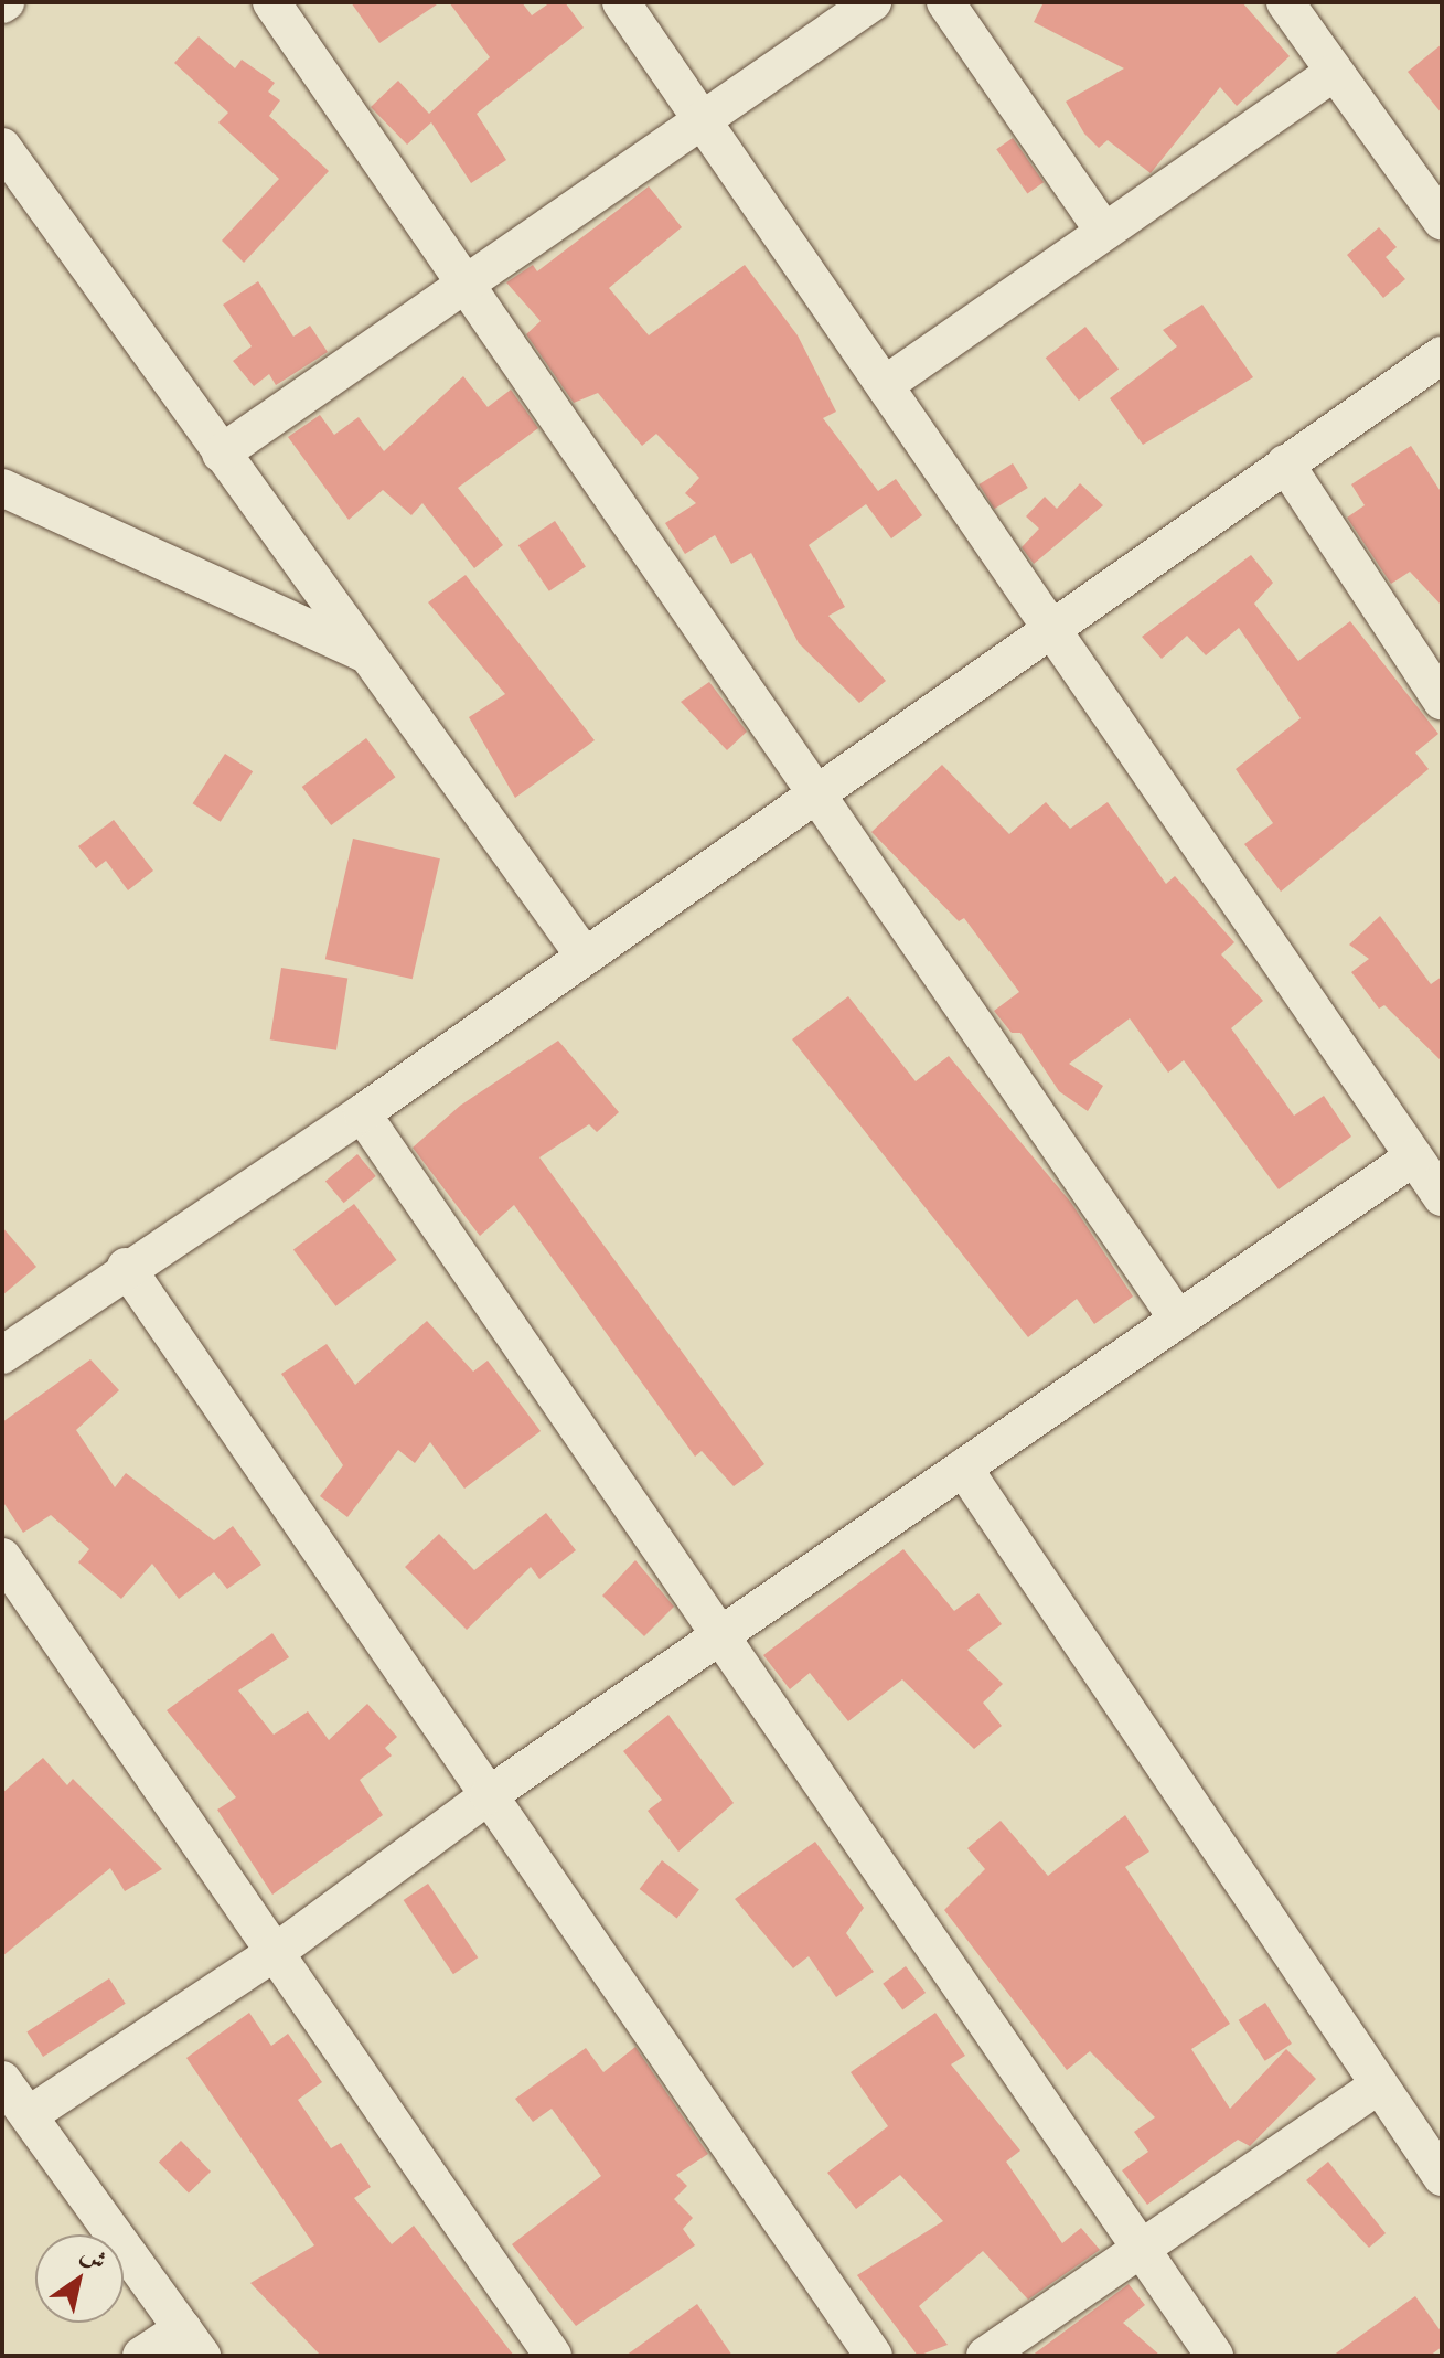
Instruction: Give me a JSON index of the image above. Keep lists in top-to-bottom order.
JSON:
{
  "north": "top right"
}
